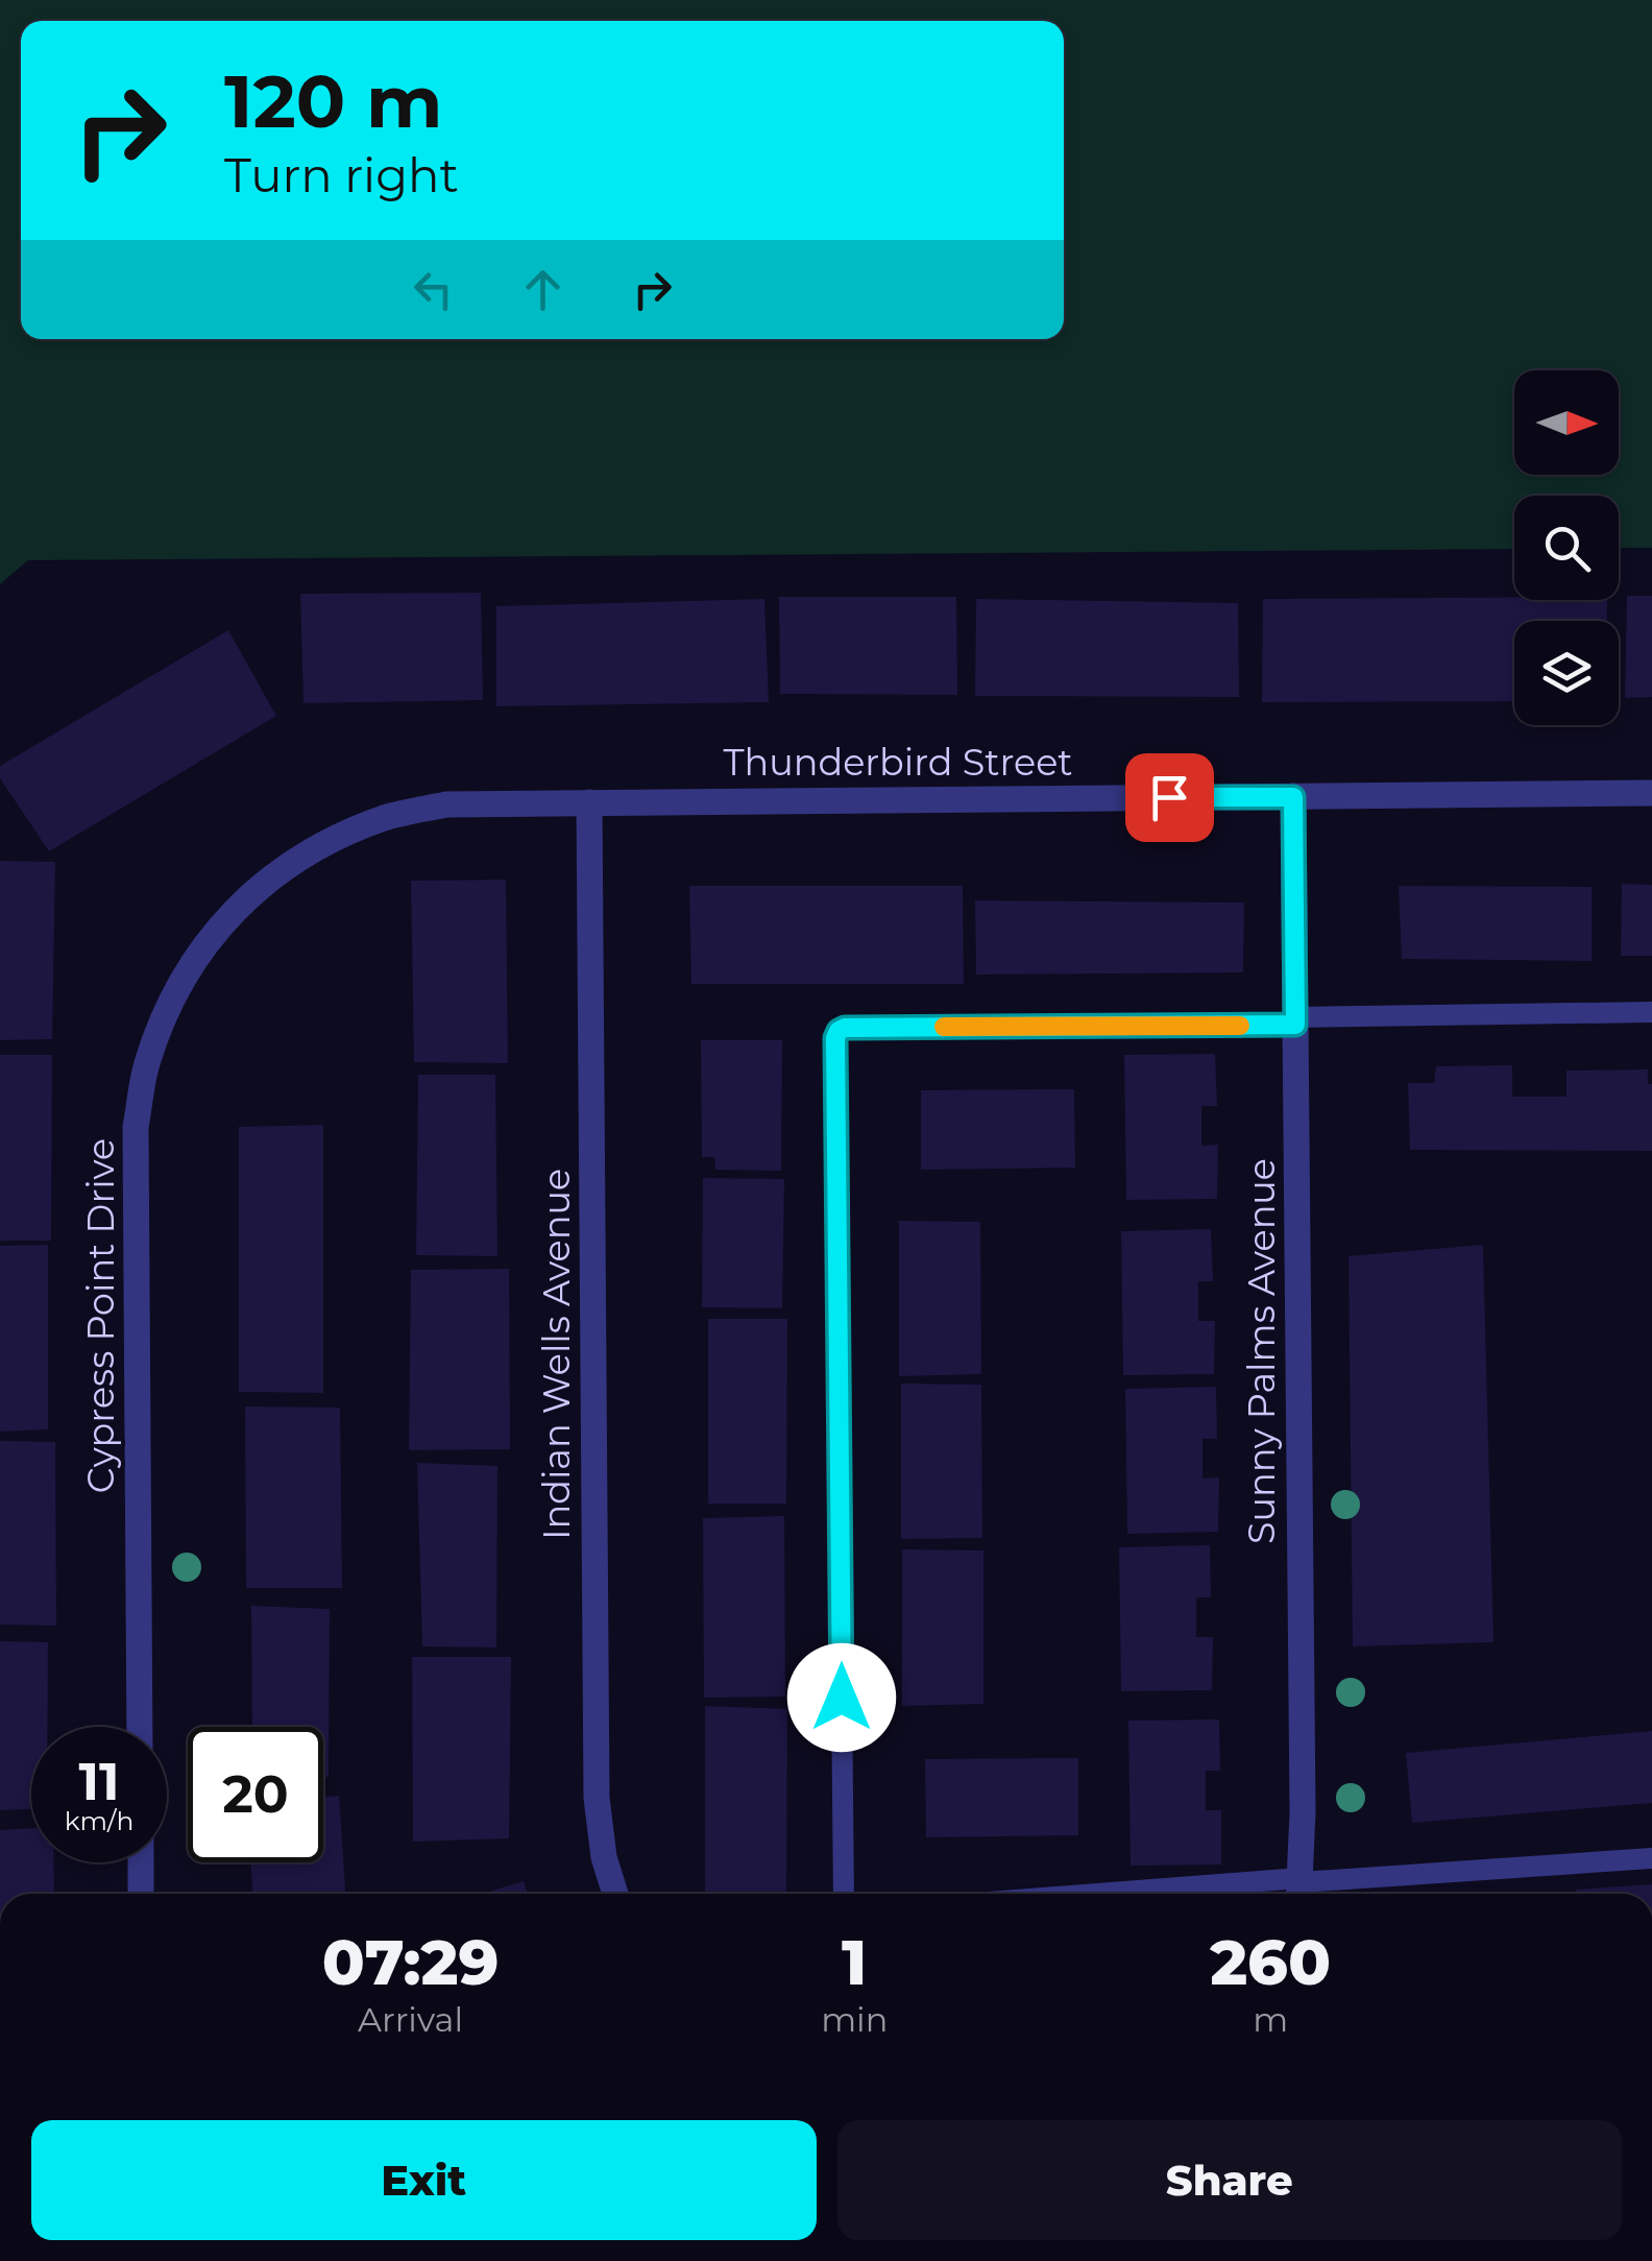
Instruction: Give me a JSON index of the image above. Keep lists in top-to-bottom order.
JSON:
{
  "streets": {
    "street": [
      "Thunderbird Street",
      "Cypress Point Drive",
      "Sunny Palms Avenue",
      "Indian Wells Avenue"
    ]
  },
  "crossings": [
    ["Thunderbird Street", "Cypress Point Drive"],
    ["Thunderbird Street", "Sunny Palms Avenue"],
    ["Thunderbird Street", "Indian Wells Avenue"]
  ],
  "north": "right",
  "page": {
    "turn": ["120 m", "Turn right"],
    "speed": "11 km/h",
    "limit": "20",
    "eta": [
      "07:29",
      "Arrival",
      "1",
      "min",
      "260",
      "m"
    ],
    "buttons": ["Exit", "Share"]
  }
}
